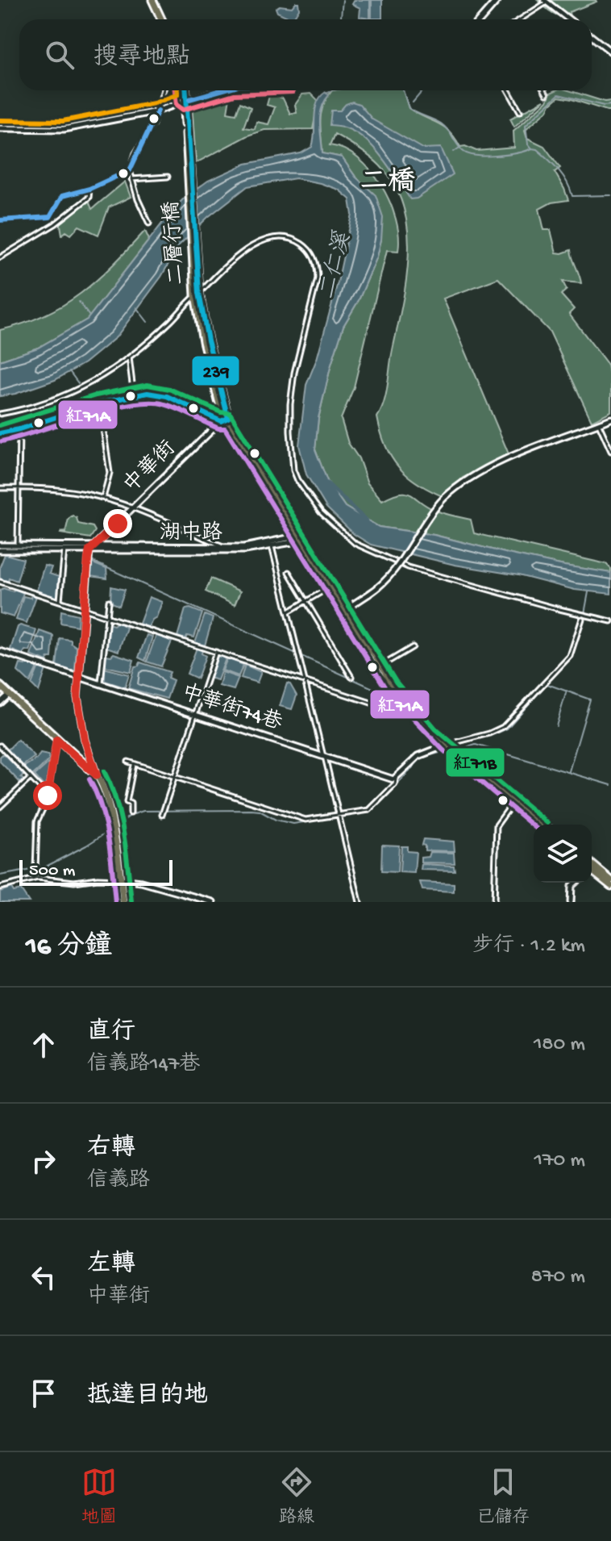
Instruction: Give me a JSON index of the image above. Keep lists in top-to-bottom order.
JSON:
{
  "streets": {
    "main road": ["二層行橋"],
    "street": ["中華街", "湖中路", "中華街74巷"]
  },
  "crossings": [
    ["二層行橋", "中華街"],
    ["二層行橋", "湖中路"],
    ["中華街", "湖中路"]
  ],
  "districts": ["二橋"],
  "water": ["二仁溪"],
  "lines": ["transit line 239", "transit line 紅71B", "transit line 紅71A"],
  "scale_bar": "500 m",
  "page": {
    "search": "搜尋地點",
    "scale": "500 m",
    "heading": ["16 分鐘", "步行 · 1.2 km"],
    "list": [
      ["直行", "信義路147巷", "180 m"],
      ["右轉", "信義路", "170 m"],
      ["左轉", "中華街", "870 m"],
      "抵達目的地"
    ],
    "nav": ["地圖", "路線", "已儲存"]
  }
}
